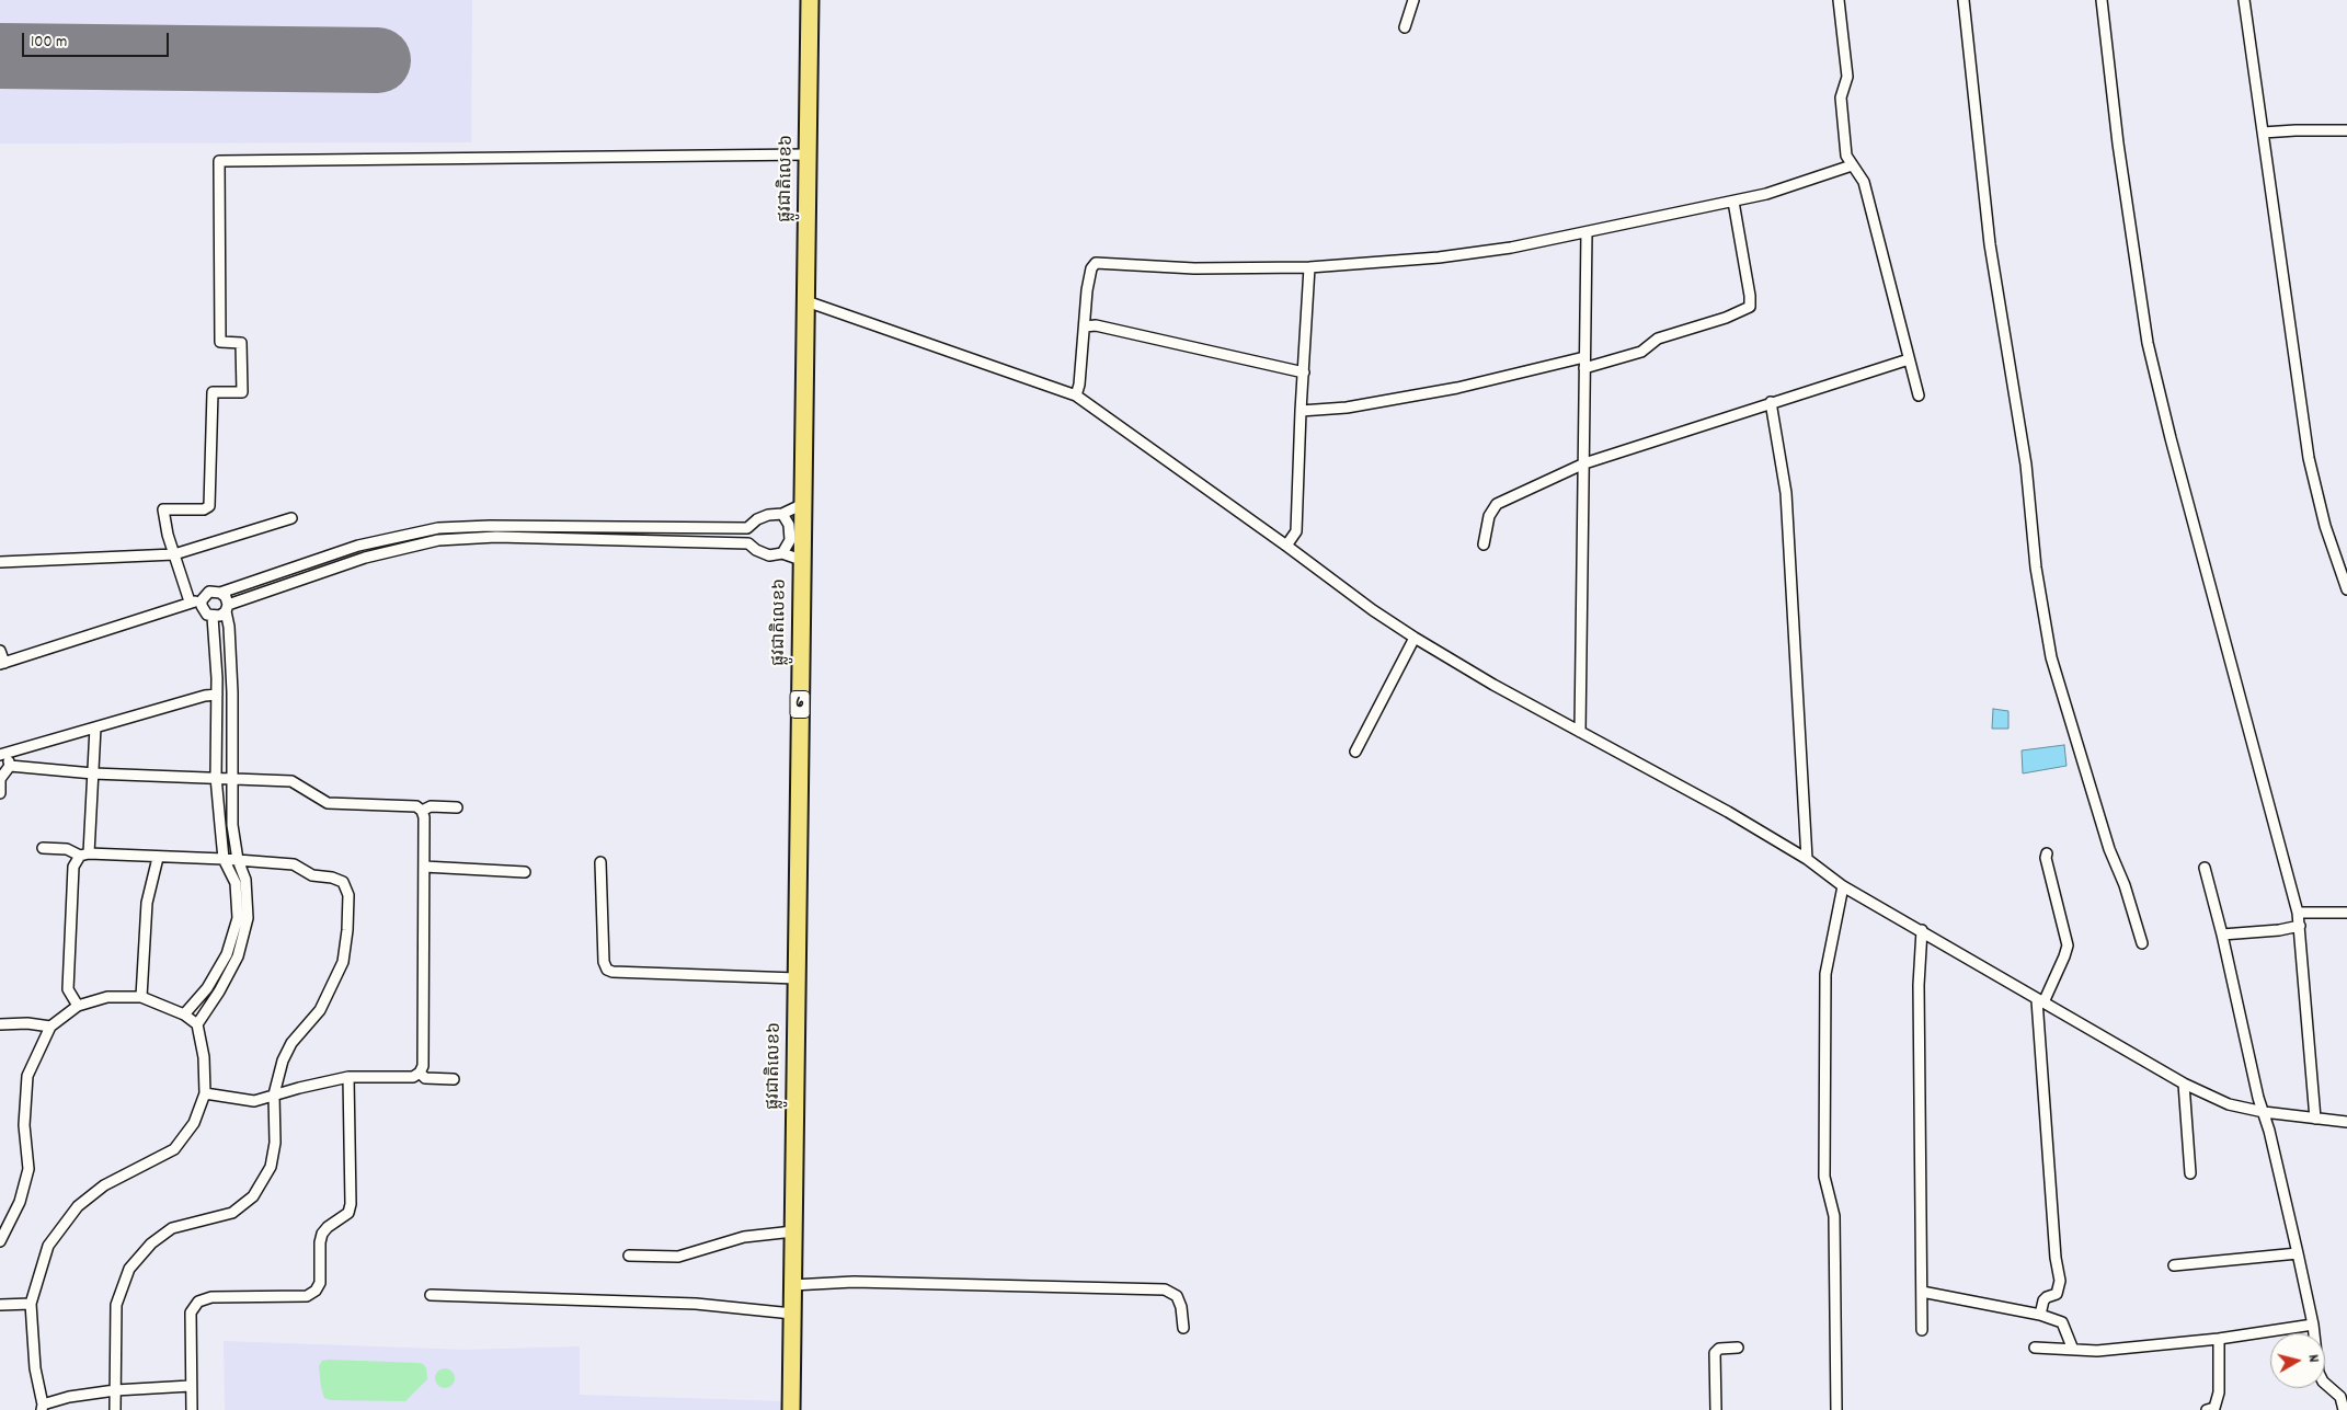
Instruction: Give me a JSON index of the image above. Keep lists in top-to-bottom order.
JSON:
{
  "streets": {
    "highway": ["ផ្លូវជាតិលេខ៦", "6"]
  },
  "scale_bar": "100 m",
  "north": "right"
}
